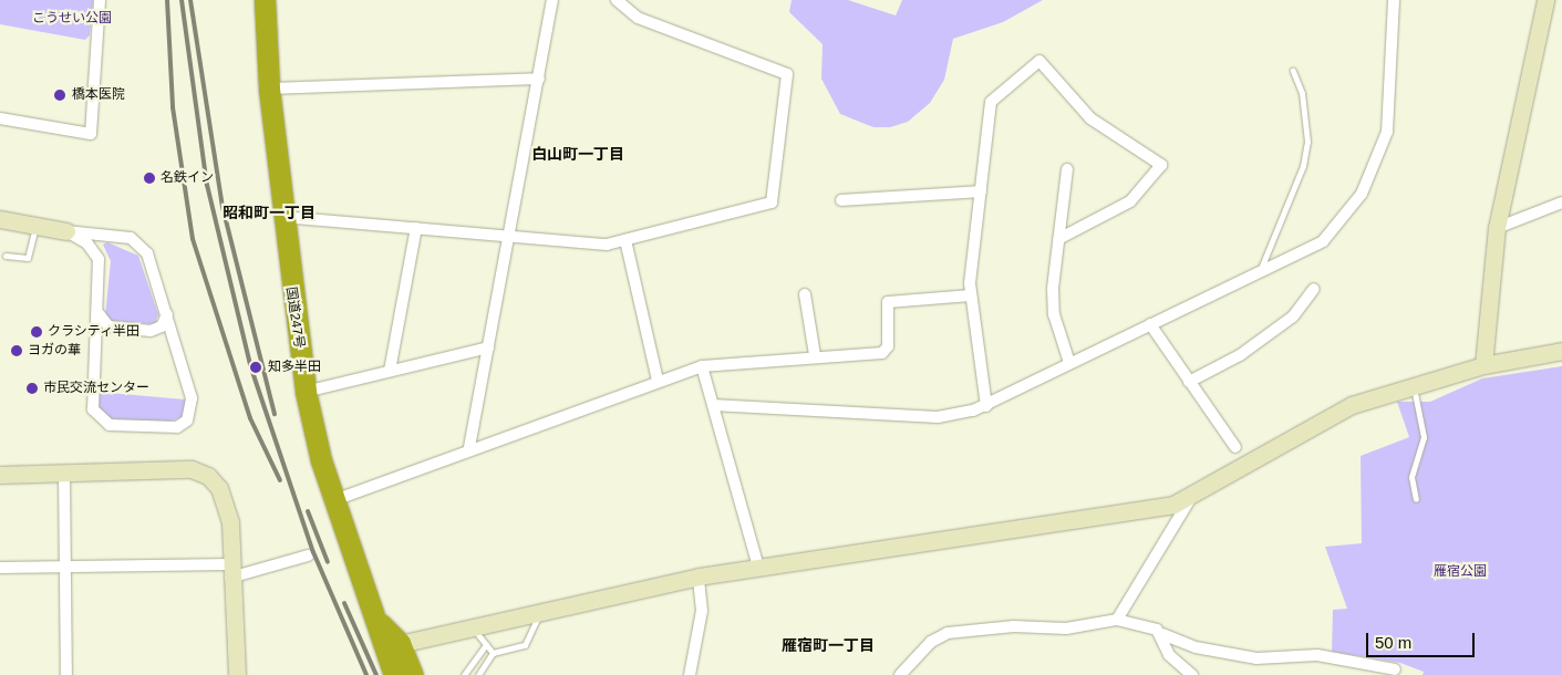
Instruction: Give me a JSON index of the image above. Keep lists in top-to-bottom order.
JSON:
{
  "streets": {
    "highway": ["国道247号"]
  },
  "districts": ["白山町一丁目", "昭和町一丁目", "雁宿町一丁目"],
  "parks": ["こうせい公園", "雁宿公園"],
  "places": [
    "橋本医院",
    "名鉄イン",
    "クラシティ半田",
    "ヨガの華",
    "知多半田",
    "市民交流センター"
  ],
  "scale_bar": "50 m"
}
